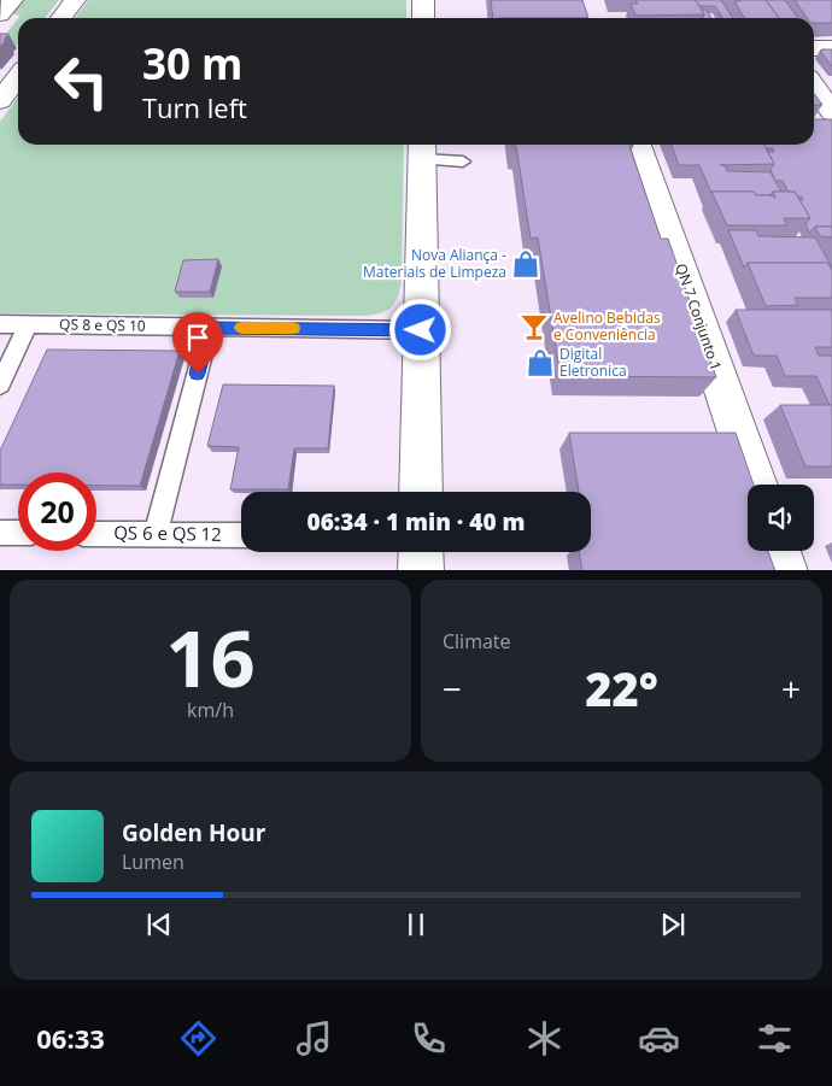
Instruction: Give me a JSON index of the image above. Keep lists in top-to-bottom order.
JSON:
{
  "streets": {
    "street": ["QN 7 Conjunto 1"],
    "lane": ["QS 8 e QS 10", "QS 6 e QS 12"]
  },
  "places": {
    "shop": ["Nova Aliança - Materiais de Limpeza", "Digital Eletronica"],
    "bar": ["Avelino Bebidas e Conveniência"]
  },
  "page": {
    "turn": ["30 m", "Turn left"],
    "limit": "20",
    "trip": "06:34 · 1 min · 40 m",
    "tile": [
      ["16", "km/h"],
      "Climate"
    ],
    "heat": ["−", "22°", "+"],
    "song": ["Golden Hour", "Lumen"],
    "tabs": "06:33"
  }
}
